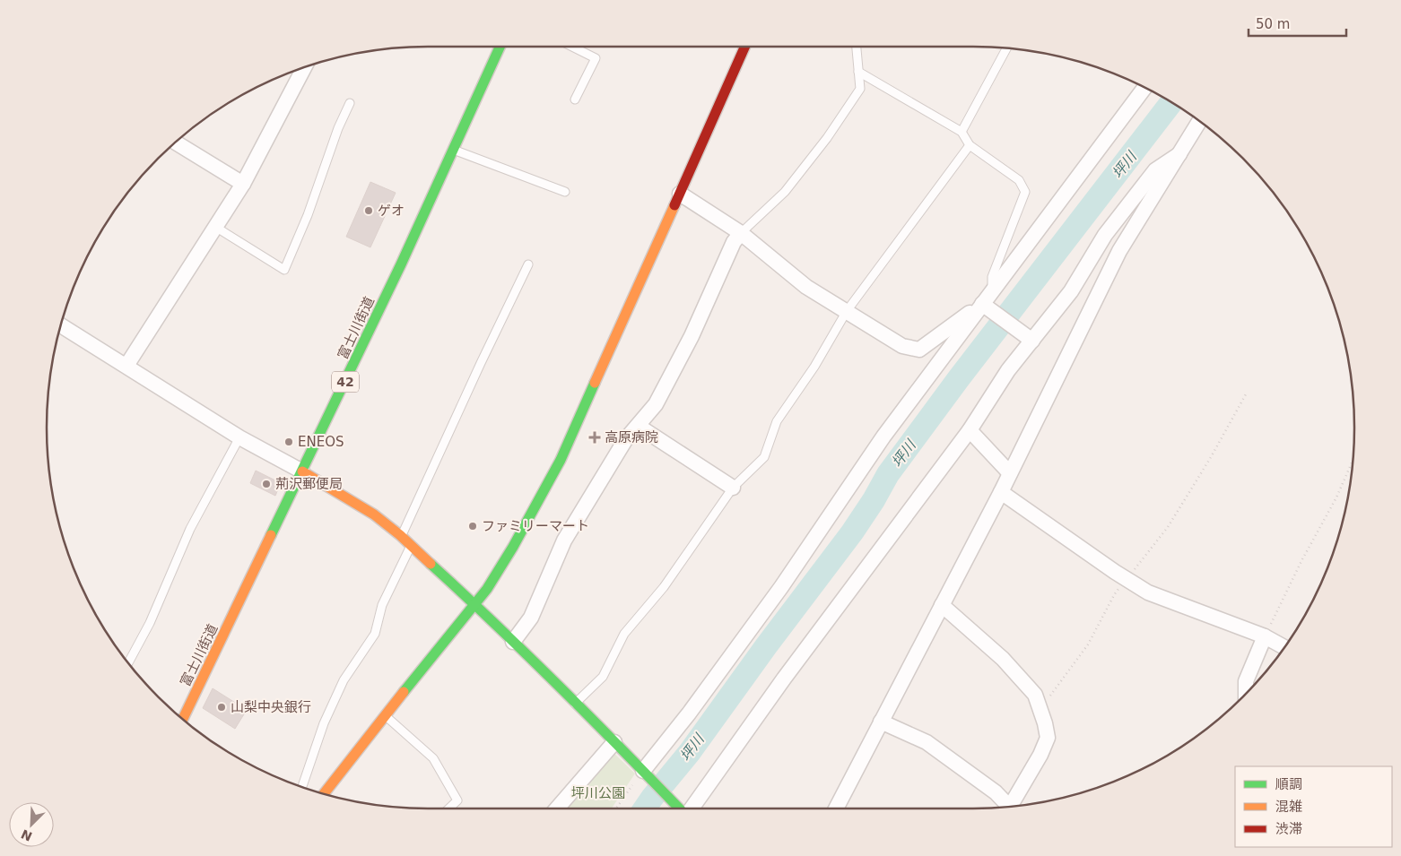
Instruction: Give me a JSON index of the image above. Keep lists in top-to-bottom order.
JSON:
{
  "streets": {
    "street": ["富士川街道", "42"]
  },
  "water": ["坪川"],
  "parks": ["坪川公園"],
  "places": {
    "other": [
      "ゲオ",
      "ENEOS",
      "荊沢郵便局",
      "ファミリーマート",
      "山梨中央銀行"
    ],
    "health": ["高原病院"]
  },
  "legend": ["順調", "混雑", "渋滞"],
  "scale_bar": "50 m",
  "north": "bottom left"
}
